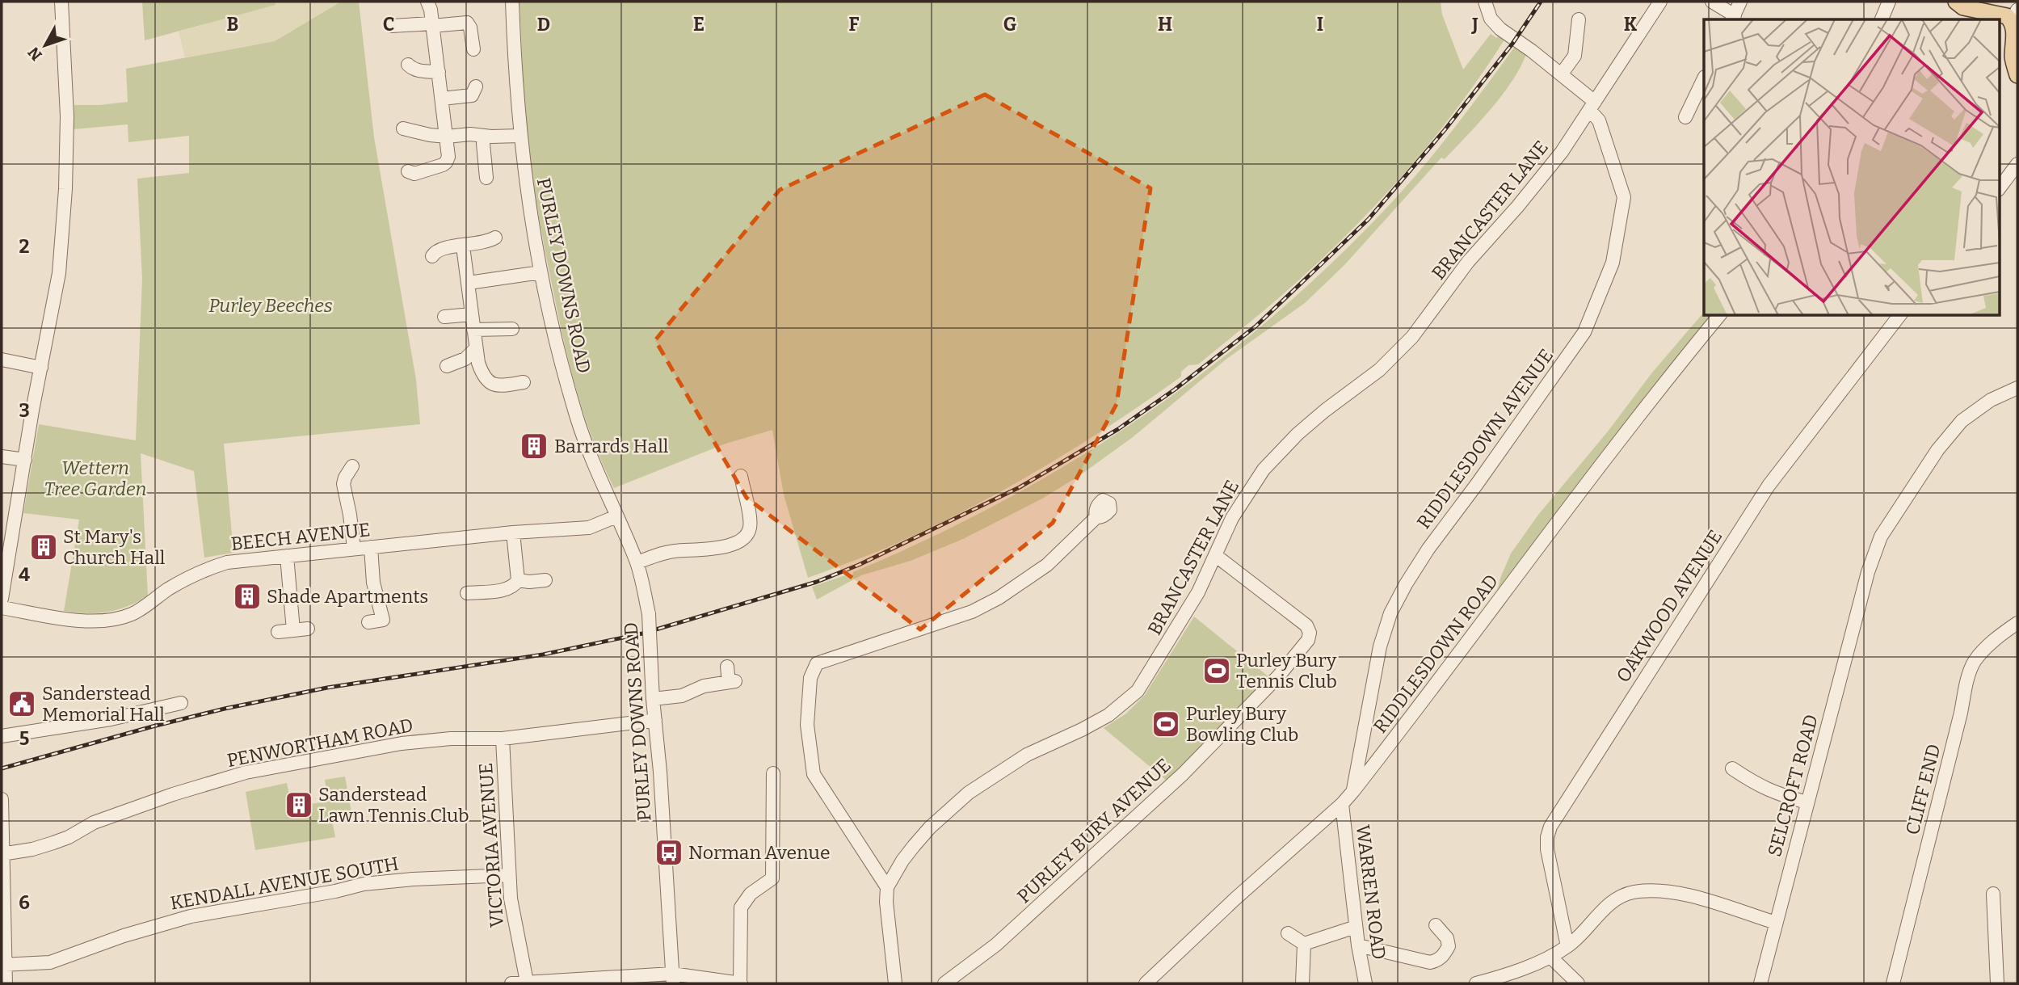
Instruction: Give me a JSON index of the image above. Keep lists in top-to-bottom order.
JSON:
{
  "streets": {
    "street": [
      "BRANCASTER LANE",
      "PURLEY DOWNS ROAD",
      "RIDDLESDOWN AVENUE",
      "BEECH AVENUE",
      "OAKWOOD AVENUE",
      "RIDDLESDOWN ROAD",
      "PENWORTHAM ROAD",
      "SELCROFT ROAD",
      "CLIFF END",
      "PURLEY BURY AVENUE",
      "VICTORIA AVENUE",
      "KENDALL AVENUE SOUTH",
      "WARREN ROAD"
    ]
  },
  "crossings": [
    ["BRANCASTER LANE", "RIDDLESDOWN AVENUE"],
    ["BRANCASTER LANE", "PURLEY BURY AVENUE"],
    ["PURLEY DOWNS ROAD", "BEECH AVENUE"],
    ["PURLEY DOWNS ROAD", "PENWORTHAM ROAD"],
    ["RIDDLESDOWN AVENUE", "RIDDLESDOWN ROAD"],
    ["RIDDLESDOWN ROAD", "WARREN ROAD"],
    ["PENWORTHAM ROAD", "VICTORIA AVENUE"],
    ["VICTORIA AVENUE", "KENDALL AVENUE SOUTH"]
  ],
  "parks": ["Purley Beeches", "Wettern Tree Garden"],
  "places": {
    "building": [
      "Barrards Hall",
      "St Mary's Church Hall",
      "Shade Apartments",
      "Sanderstead Lawn Tennis Club"
    ],
    "sports": ["Purley Bury Tennis Club", "Purley Bury Bowling Club"],
    "public building": ["Sanderstead Memorial Hall"],
    "bus stop": ["Norman Avenue"]
  },
  "north": "bottom left",
  "grid": {
    "columns": [
      "B",
      "C",
      "D",
      "E",
      "F",
      "G",
      "H",
      "I",
      "J",
      "K"
    ],
    "rows": [
      "2",
      "3",
      "4",
      "5",
      "6"
    ]
  }
}
